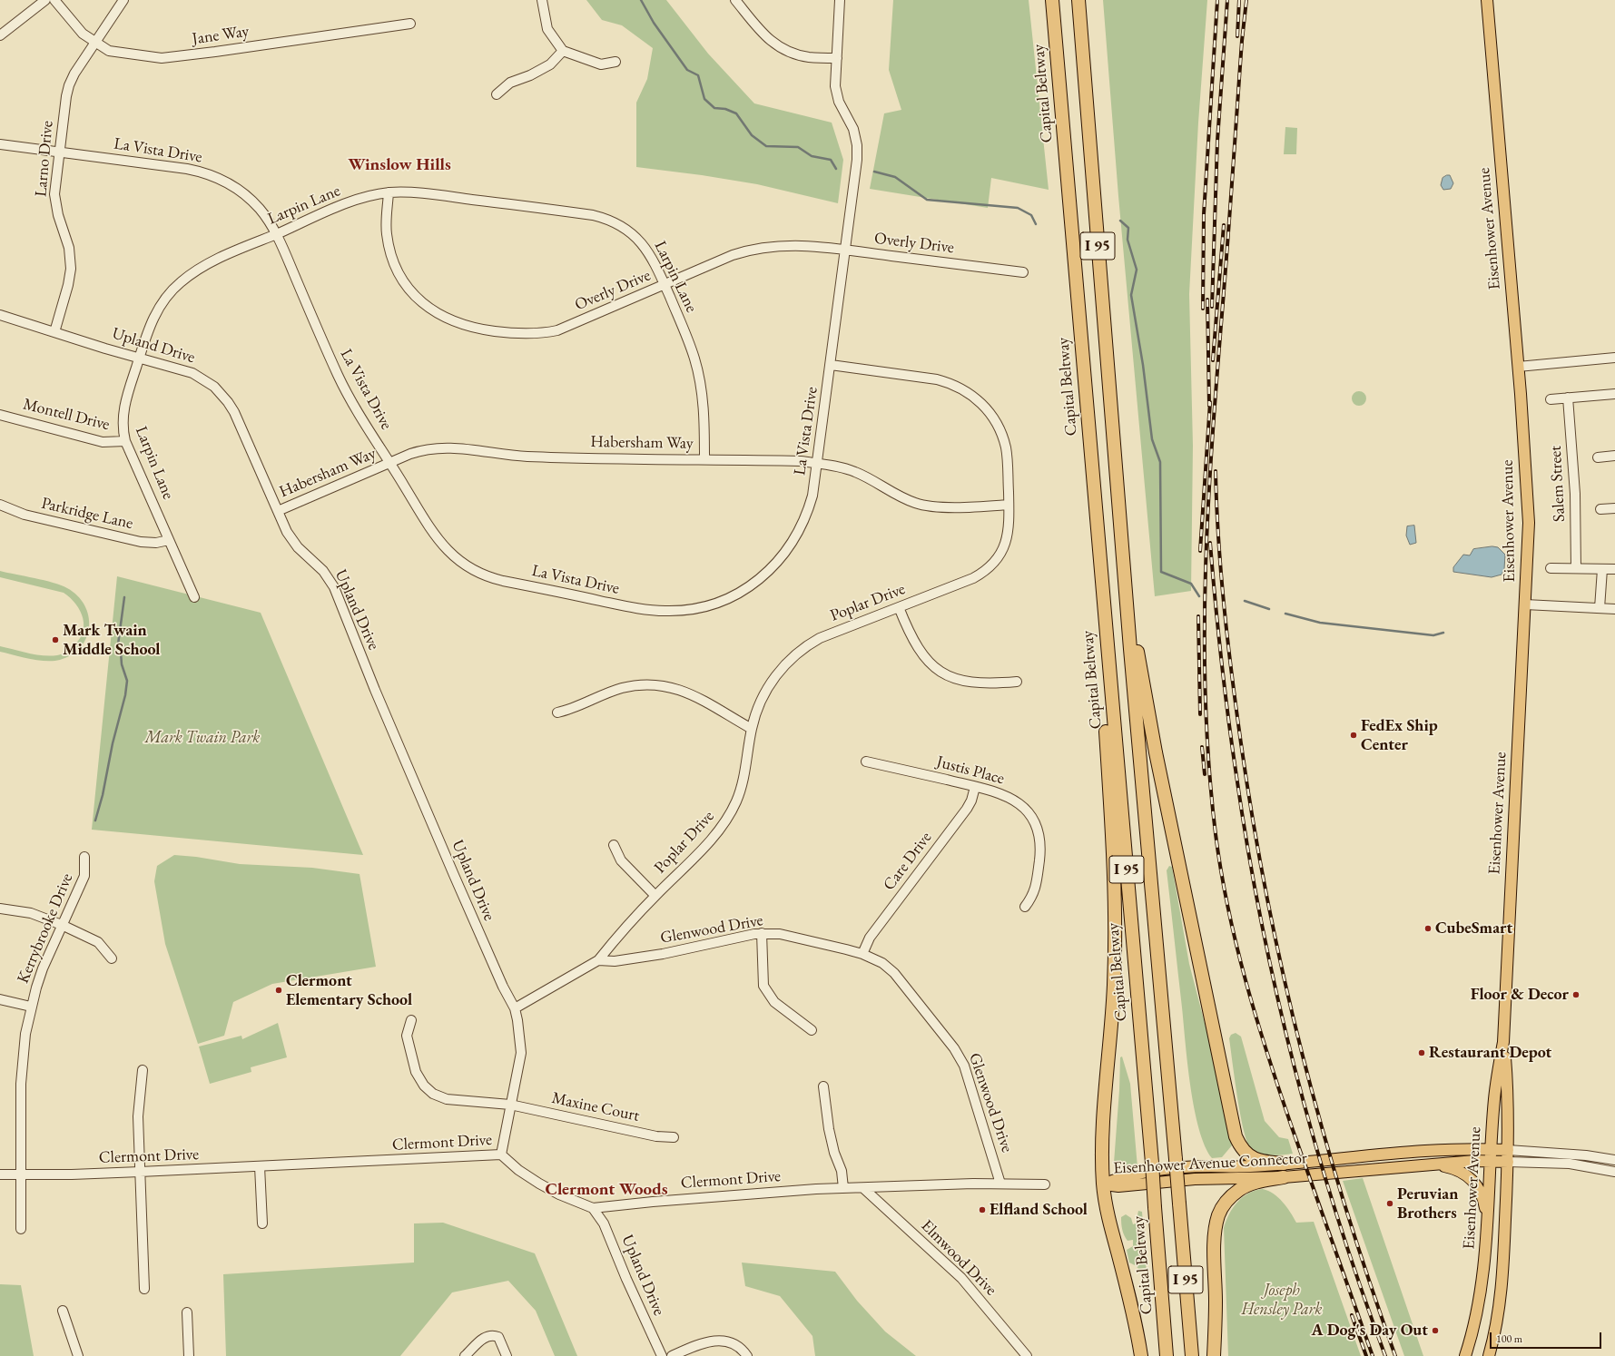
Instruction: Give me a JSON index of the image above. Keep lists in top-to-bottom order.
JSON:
{
  "streets": {
    "highway": ["Capital Beltway", "I 95"],
    "main road": ["Eisenhower Avenue", "Eisenhower Avenue Connector"],
    "street": [
      "Jane Way",
      "La Vista Drive",
      "Larno Drive",
      "Larpin Lane",
      "Overly Drive",
      "Upland Drive",
      "Montell Drive",
      "Habersham Way",
      "Salem Street",
      "Parkridge Lane",
      "Poplar Drive",
      "Justis Place",
      "Care Drive",
      "Kerrybrooke Drive",
      "Glenwood Drive",
      "Maxine Court",
      "Clermont Drive",
      "Elmwood Drive"
    ]
  },
  "crossings": [
    ["Jane Way", "Larno Drive"],
    ["La Vista Drive", "Larno Drive"],
    ["La Vista Drive", "Larpin Lane"],
    ["La Vista Drive", "Overly Drive"],
    ["La Vista Drive", "Habersham Way"],
    ["La Vista Drive", "Poplar Drive"],
    ["Larno Drive", "Upland Drive"],
    ["Larpin Lane", "Overly Drive"],
    ["Larpin Lane", "Upland Drive"],
    ["Larpin Lane", "Montell Drive"],
    ["Larpin Lane", "Habersham Way"],
    ["Larpin Lane", "Parkridge Lane"],
    ["Eisenhower Avenue", "Eisenhower Avenue Connector"],
    ["Upland Drive", "Habersham Way"],
    ["Upland Drive", "Clermont Drive"],
    ["Habersham Way", "Poplar Drive"],
    ["Poplar Drive", "Glenwood Drive"],
    ["Justis Place", "Care Drive"],
    ["Care Drive", "Glenwood Drive"],
    ["Kerrybrooke Drive", "Clermont Drive"],
    ["Glenwood Drive", "Clermont Drive"],
    ["Clermont Drive", "Elmwood Drive"]
  ],
  "districts": ["Winslow Hills", "Clermont Woods"],
  "parks": ["Mark Twain Park", "Joseph Hensley Park"],
  "places": [
    "Mark Twain Middle School",
    "FedEx Ship Center",
    "CubeSmart",
    "Clermont Elementary School",
    "Floor & Decor",
    "Restaurant Depot",
    "Peruvian Brothers",
    "Elfland School",
    "A Dog's Day Out"
  ],
  "scale_bar": "100 m"
}
